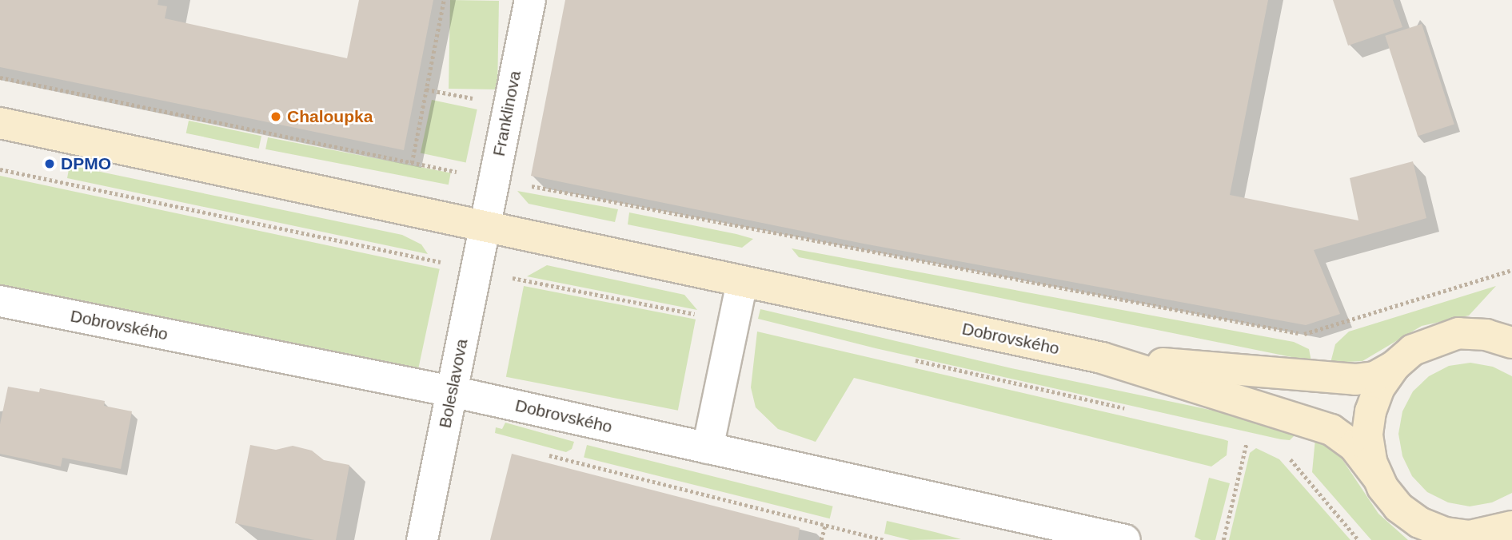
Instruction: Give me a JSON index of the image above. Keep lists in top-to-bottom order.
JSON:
{
  "streets": {
    "main road": ["Dobrovského"],
    "street": ["Franklinova", "Boleslavova"]
  },
  "crossings": [
    ["Franklinova", "Dobrovského"],
    ["Franklinova", "Boleslavova"],
    ["Dobrovského", "Boleslavova"]
  ],
  "places": ["Chaloupka", "DPMO"]
}
